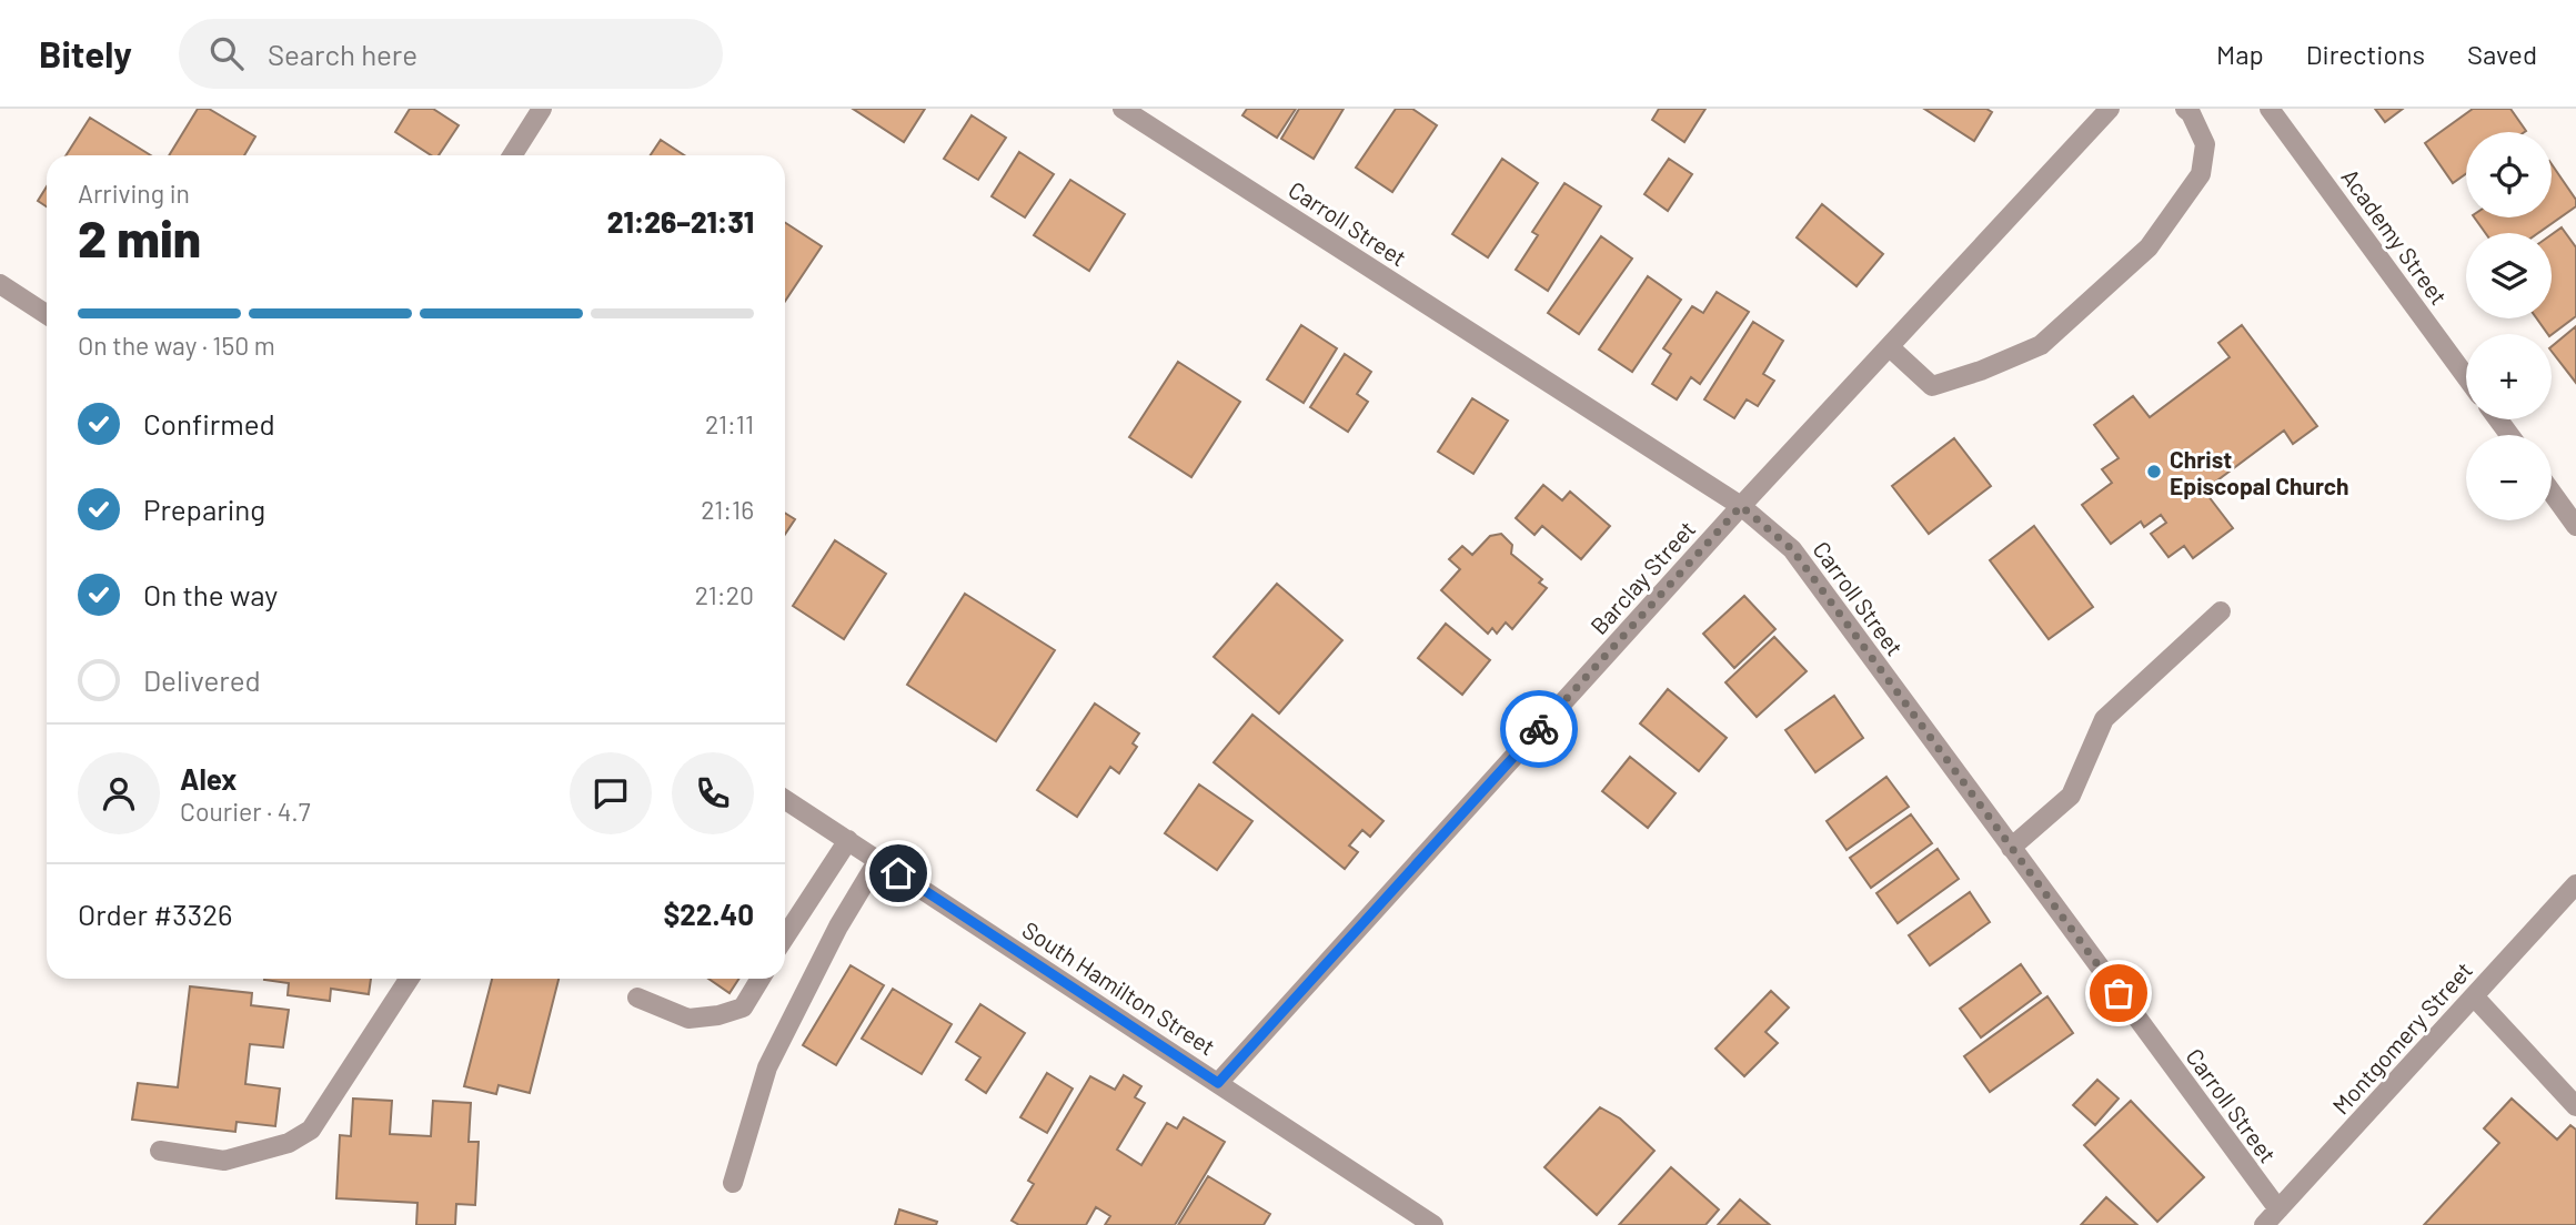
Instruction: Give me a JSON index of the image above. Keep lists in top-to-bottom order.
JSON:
{
  "streets": {
    "street": [
      "Carroll Street",
      "Academy Street",
      "Barclay Street",
      "South Hamilton Street",
      "Montgomery Street"
    ]
  },
  "crossings": [
    ["Carroll Street", "Barclay Street"],
    ["Carroll Street", "Montgomery Street"],
    ["Barclay Street", "South Hamilton Street"]
  ],
  "places": ["Christ Episcopal Church"],
  "page": {
    "header": "Bitely",
    "search": "Search here",
    "nav": ["Map", "Directions", "Saved"],
    "map_buttons": ["+", "−"],
    "heading": ["2 min", "Arriving in", "21:26–21:31"],
    "panel": [
      "Alex",
      "Courier · 4.7",
      "Order #3326",
      "$22.40"
    ],
    "bar": "On the way · 150 m",
    "list": [
      ["Confirmed", "21:11"],
      ["Preparing", "21:16"],
      ["On the way", "21:20"],
      "Delivered"
    ]
  }
}
